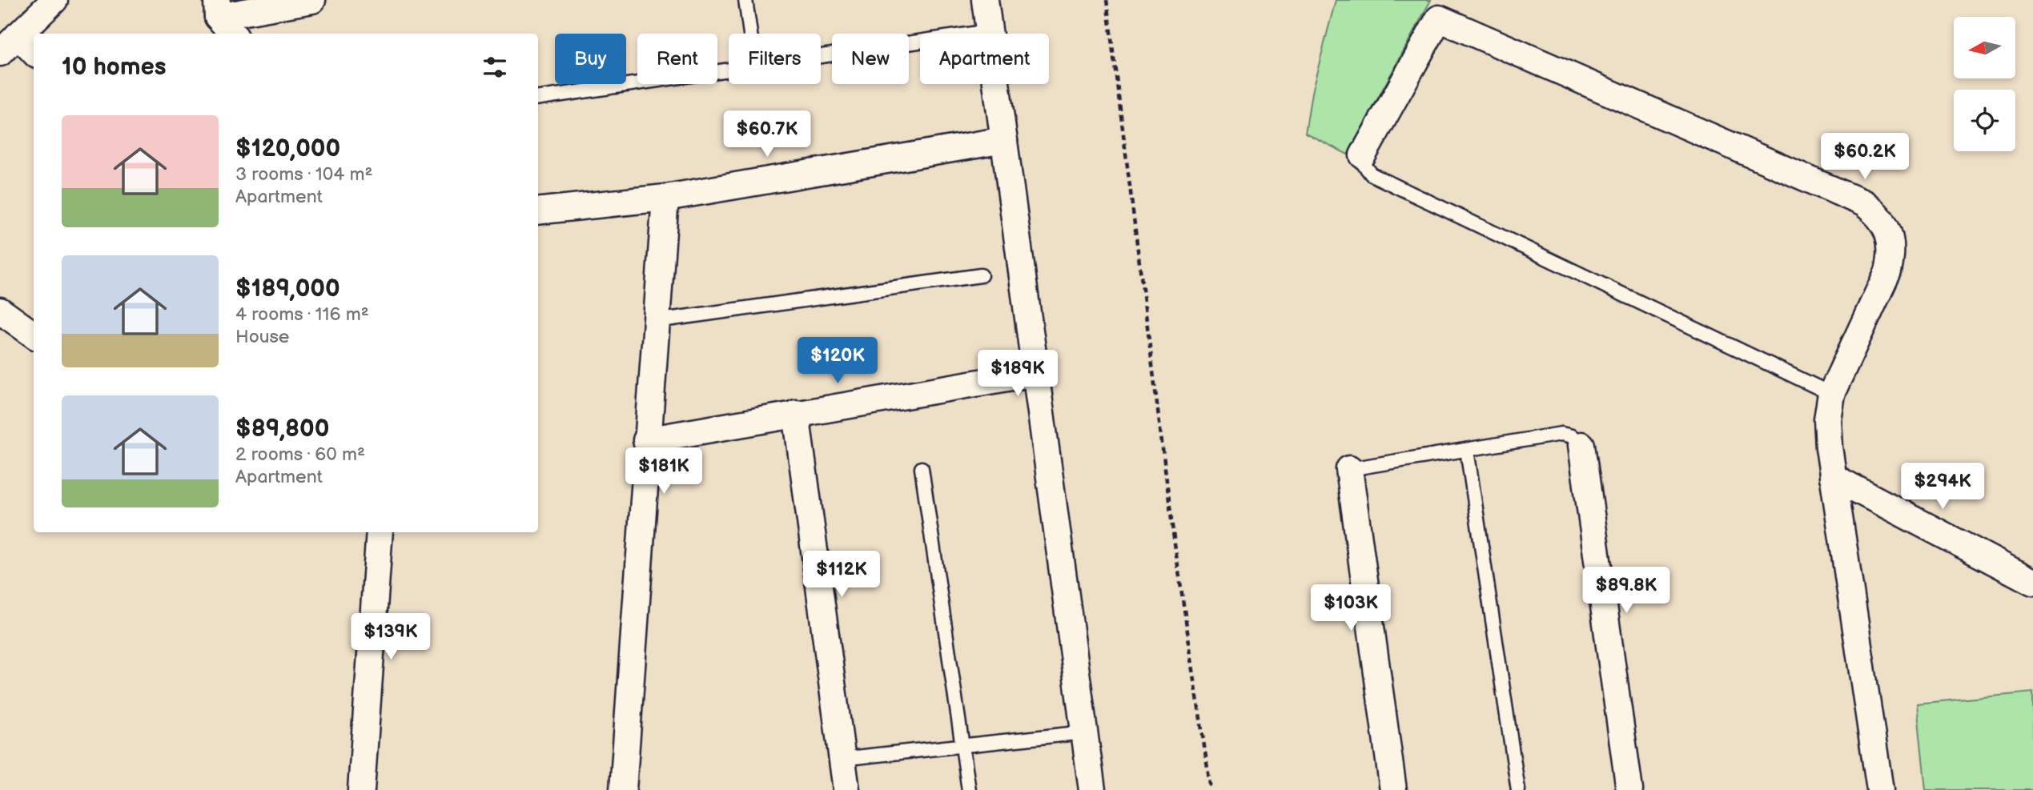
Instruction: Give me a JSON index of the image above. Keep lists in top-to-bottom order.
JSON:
{
  "north": "left",
  "page": {
    "chip": [
      "Buy",
      "Rent",
      "Filters",
      "New",
      "Apartment"
    ],
    "heading": "10 homes",
    "list": [
      {
        "name": "$120,000",
        "note": "3 rooms · 104 m² · Apartment"
      },
      {
        "name": "$189,000",
        "note": "4 rooms · 116 m² · House"
      },
      {
        "name": "$89,800",
        "note": "2 rooms · 60 m² · Apartment"
      }
    ],
    "price": [
      "$60.7K",
      "$60.2K",
      "$120K",
      "$189K",
      "$181K",
      "$294K",
      "$112K",
      "$89.8K",
      "$103K",
      "$139K"
    ]
  }
}
